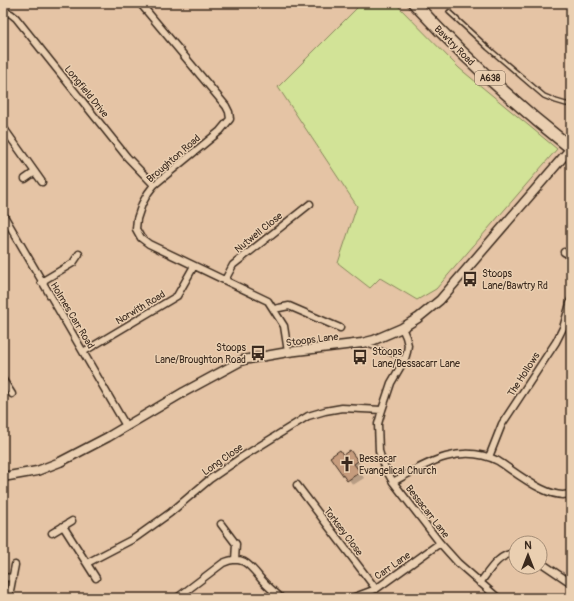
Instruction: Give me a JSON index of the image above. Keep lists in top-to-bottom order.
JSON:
{
  "streets": {
    "highway": ["Bawtry Road", "A638"],
    "street": [
      "Longfield Drive",
      "Broughton Road",
      "Nutwell Close",
      "Norwith Road",
      "Holmes Carr Road",
      "Stoops Lane",
      "The Hollows",
      "Long Close",
      "Bessacarr Lane",
      "Torksey Close",
      "Carr Lane"
    ]
  },
  "crossings": [
    ["Bawtry Road", "Stoops Lane"],
    ["Longfield Drive", "Broughton Road"],
    ["Broughton Road", "Nutwell Close"],
    ["Broughton Road", "Norwith Road"],
    ["Broughton Road", "Stoops Lane"],
    ["Norwith Road", "Holmes Carr Road"],
    ["Holmes Carr Road", "Stoops Lane"],
    ["Stoops Lane", "Bessacarr Lane"],
    ["Long Close", "Bessacarr Lane"],
    ["Bessacarr Lane", "Carr Lane"],
    ["Torksey Close", "Carr Lane"]
  ],
  "places": {
    "bus stop": ["Stoops Lane/Bawtry Rd", "Stoops Lane/Broughton Road", "Stoops Lane/Bessacarr Lane"],
    "church": ["Bessacar Evangelical Church"]
  },
  "north": "top"
}
